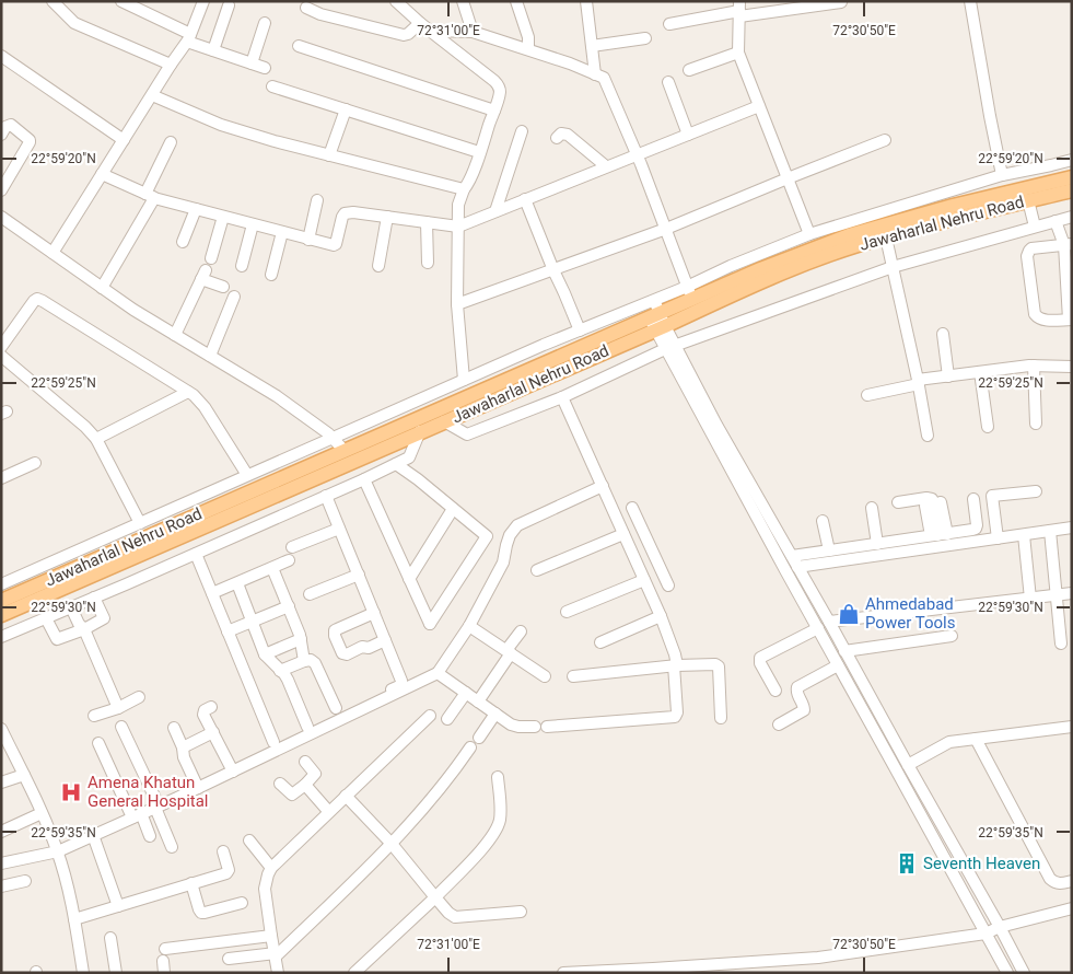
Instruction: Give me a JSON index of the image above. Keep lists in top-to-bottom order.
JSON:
{
  "streets": {
    "main road": ["Jawaharlal Nehru Road"]
  },
  "places": {
    "shop": ["Ahmedabad Power Tools"],
    "hospital": ["Amena Khatun General Hospital"],
    "building": ["Seventh Heaven"]
  },
  "coordinates": [
    "72°31'00\"E",
    "72°30'50\"E",
    "22°59'20\"N",
    "22°59'25\"N",
    "22°59'30\"N",
    "22°59'35\"N"
  ]
}
